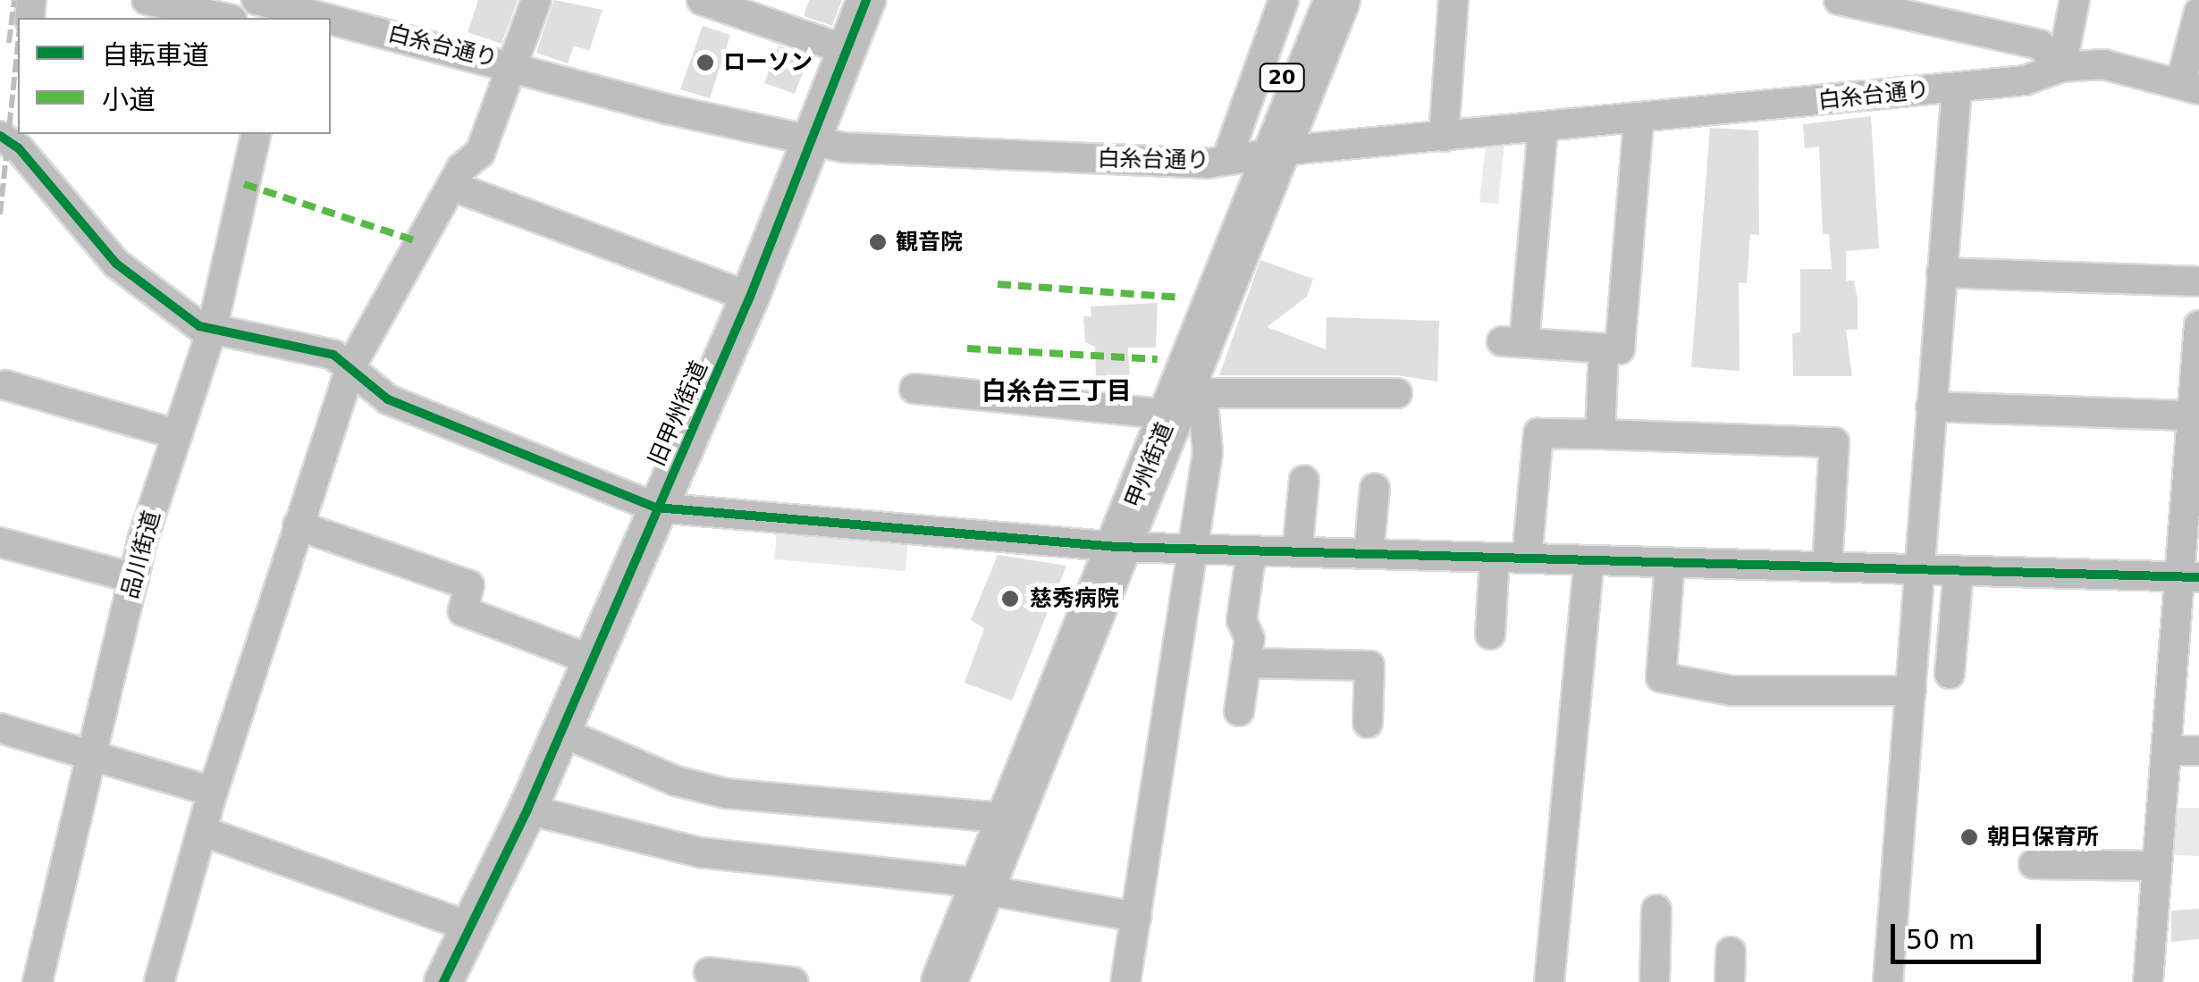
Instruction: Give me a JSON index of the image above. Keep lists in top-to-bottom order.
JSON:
{
  "streets": {
    "highway": ["20", "甲州街道"],
    "main road": ["旧甲州街道"],
    "street": ["白糸台通り", "品川街道"]
  },
  "crossings": [
    ["白糸台通り", "旧甲州街道"],
    ["白糸台通り", "甲州街道"]
  ],
  "districts": ["白糸台三丁目"],
  "places": [
    "ローソン",
    "観音院",
    "慈秀病院",
    "朝日保育所"
  ],
  "legend": ["自転車道", "小道"],
  "scale_bar": "50 m"
}
